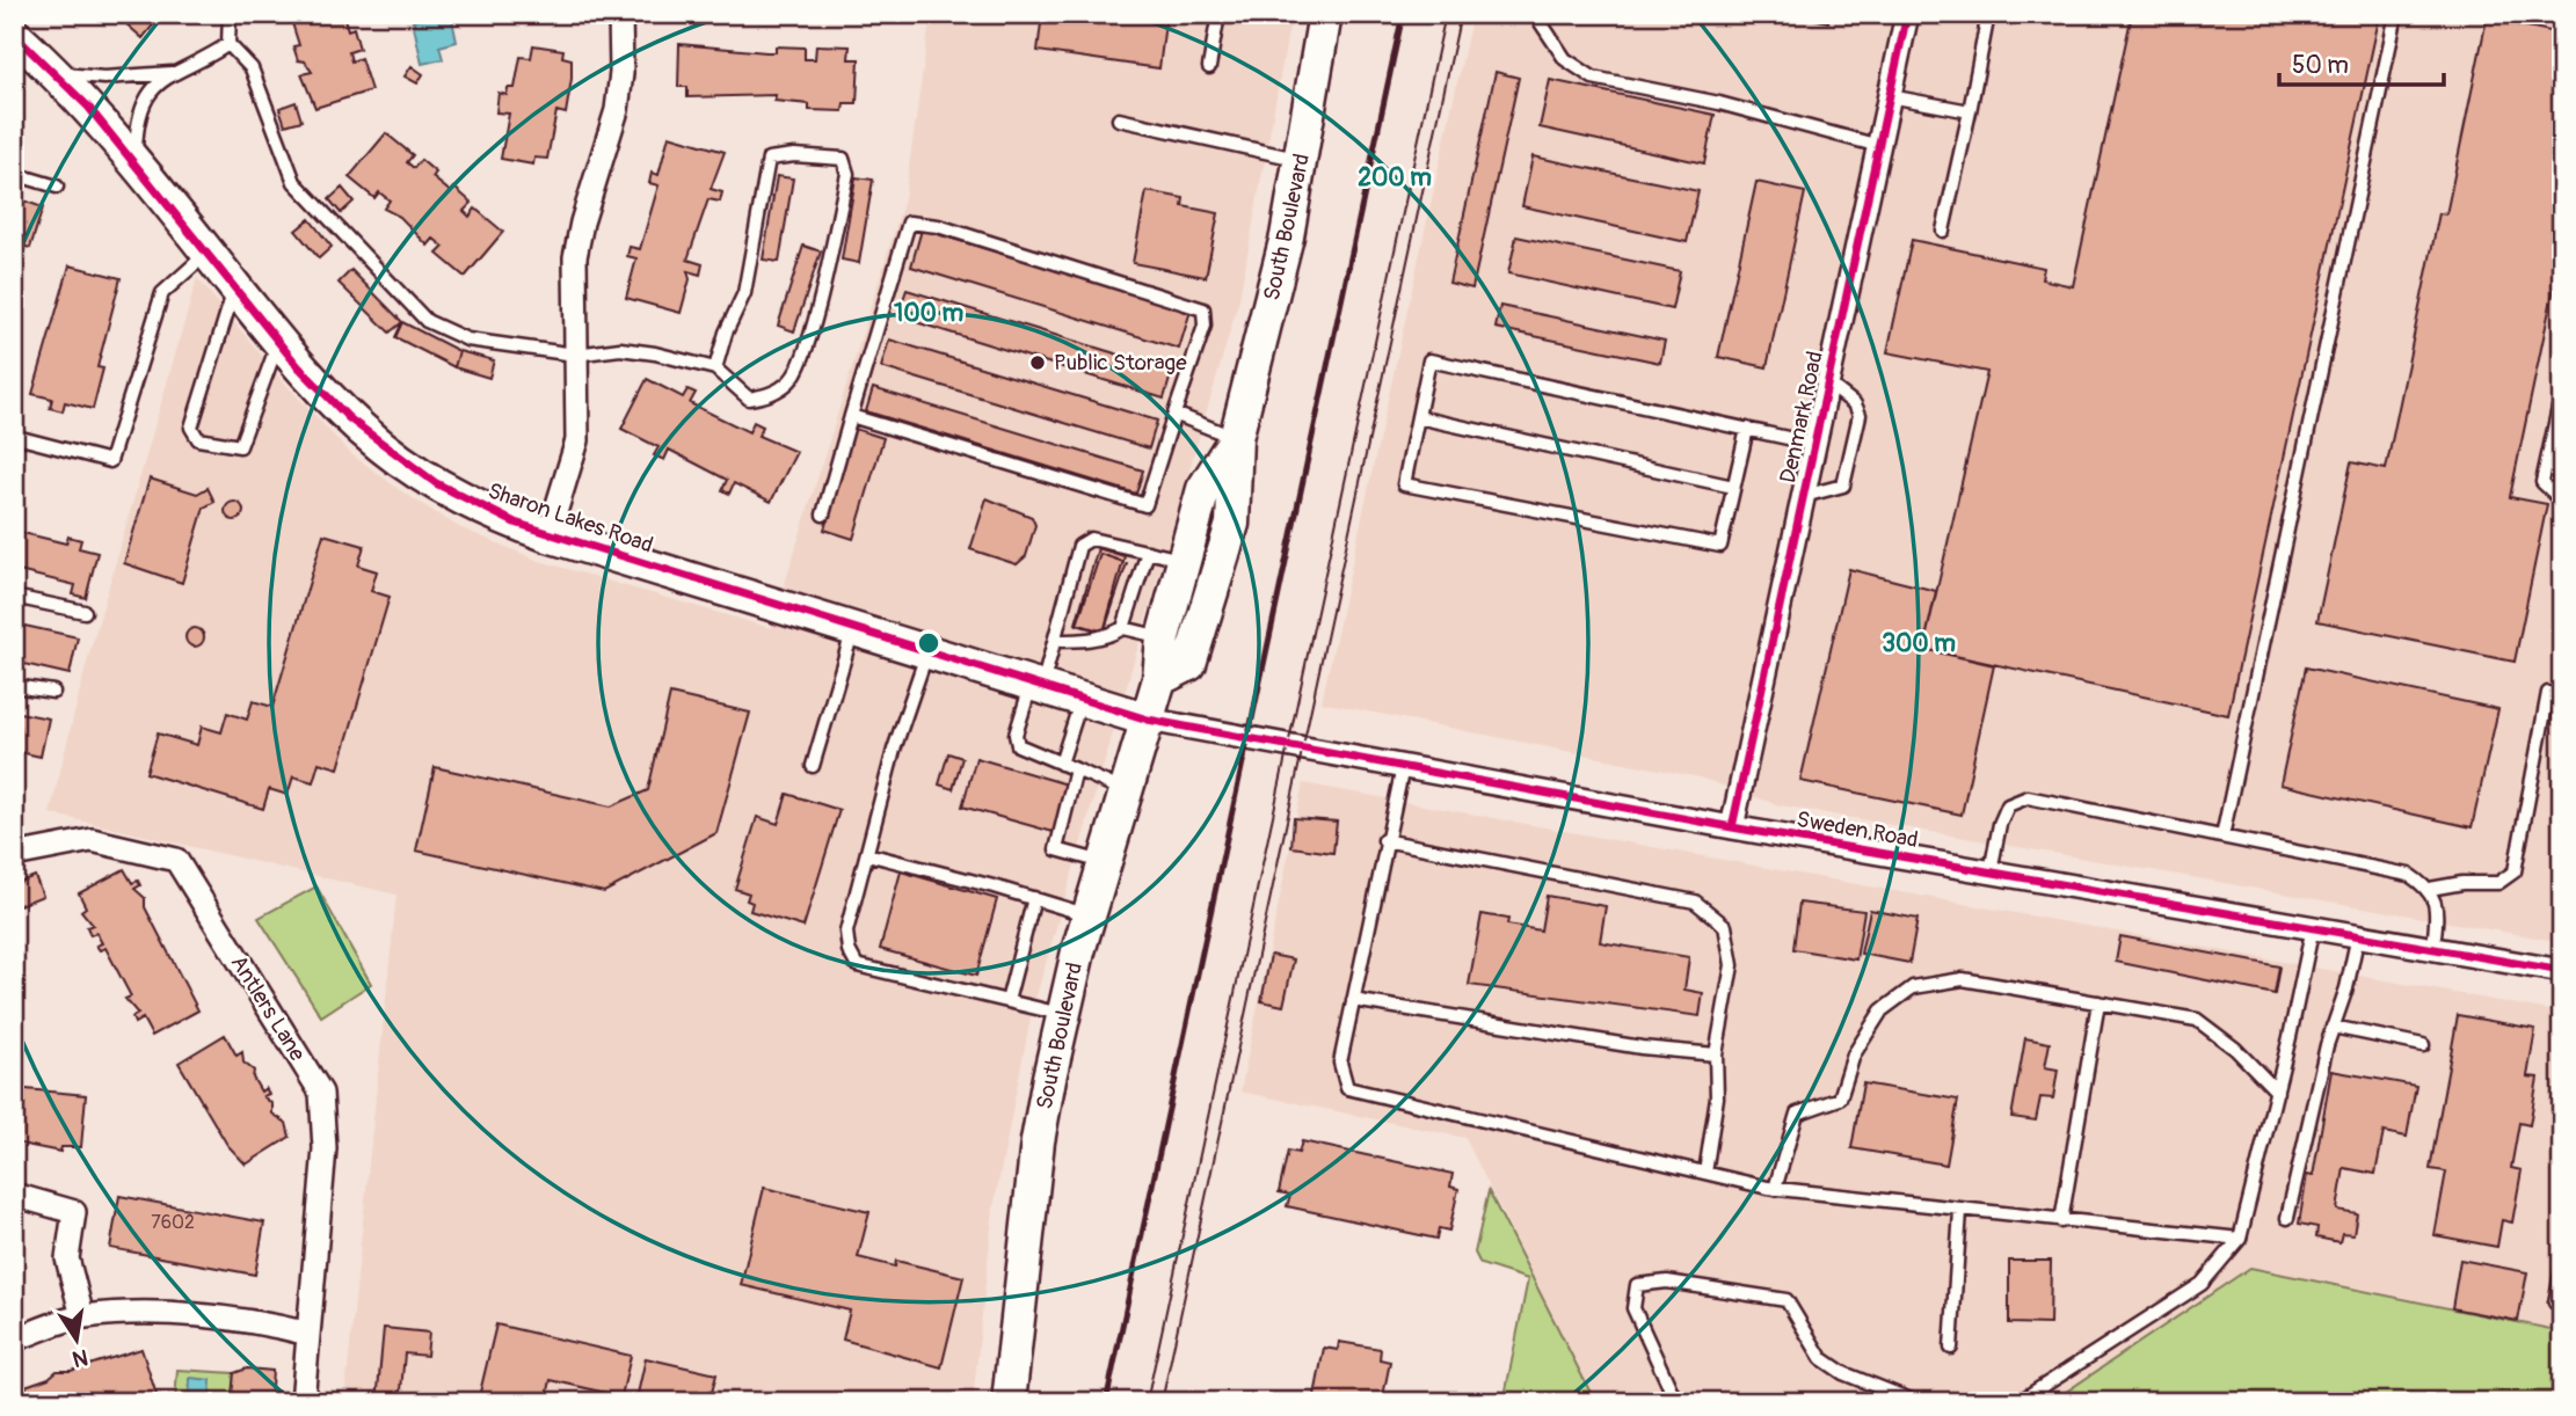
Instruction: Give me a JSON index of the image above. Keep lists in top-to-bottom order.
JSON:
{
  "streets": {
    "main road": ["South Boulevard", "Sharon Lakes Road"],
    "street": ["Denmark Road", "Sweden Road", "Antlers Lane"]
  },
  "crossings": [
    ["South Boulevard", "Sharon Lakes Road"],
    ["South Boulevard", "Sweden Road"],
    ["Denmark Road", "Sweden Road"],
    ["Sharon Lakes Road", "Sweden Road"]
  ],
  "places": ["Public Storage"],
  "house_numbers": ["7602"],
  "scale_bar": "50 m",
  "north": "bottom",
  "rings": ["200 m", "100 m", "300 m"]
}
